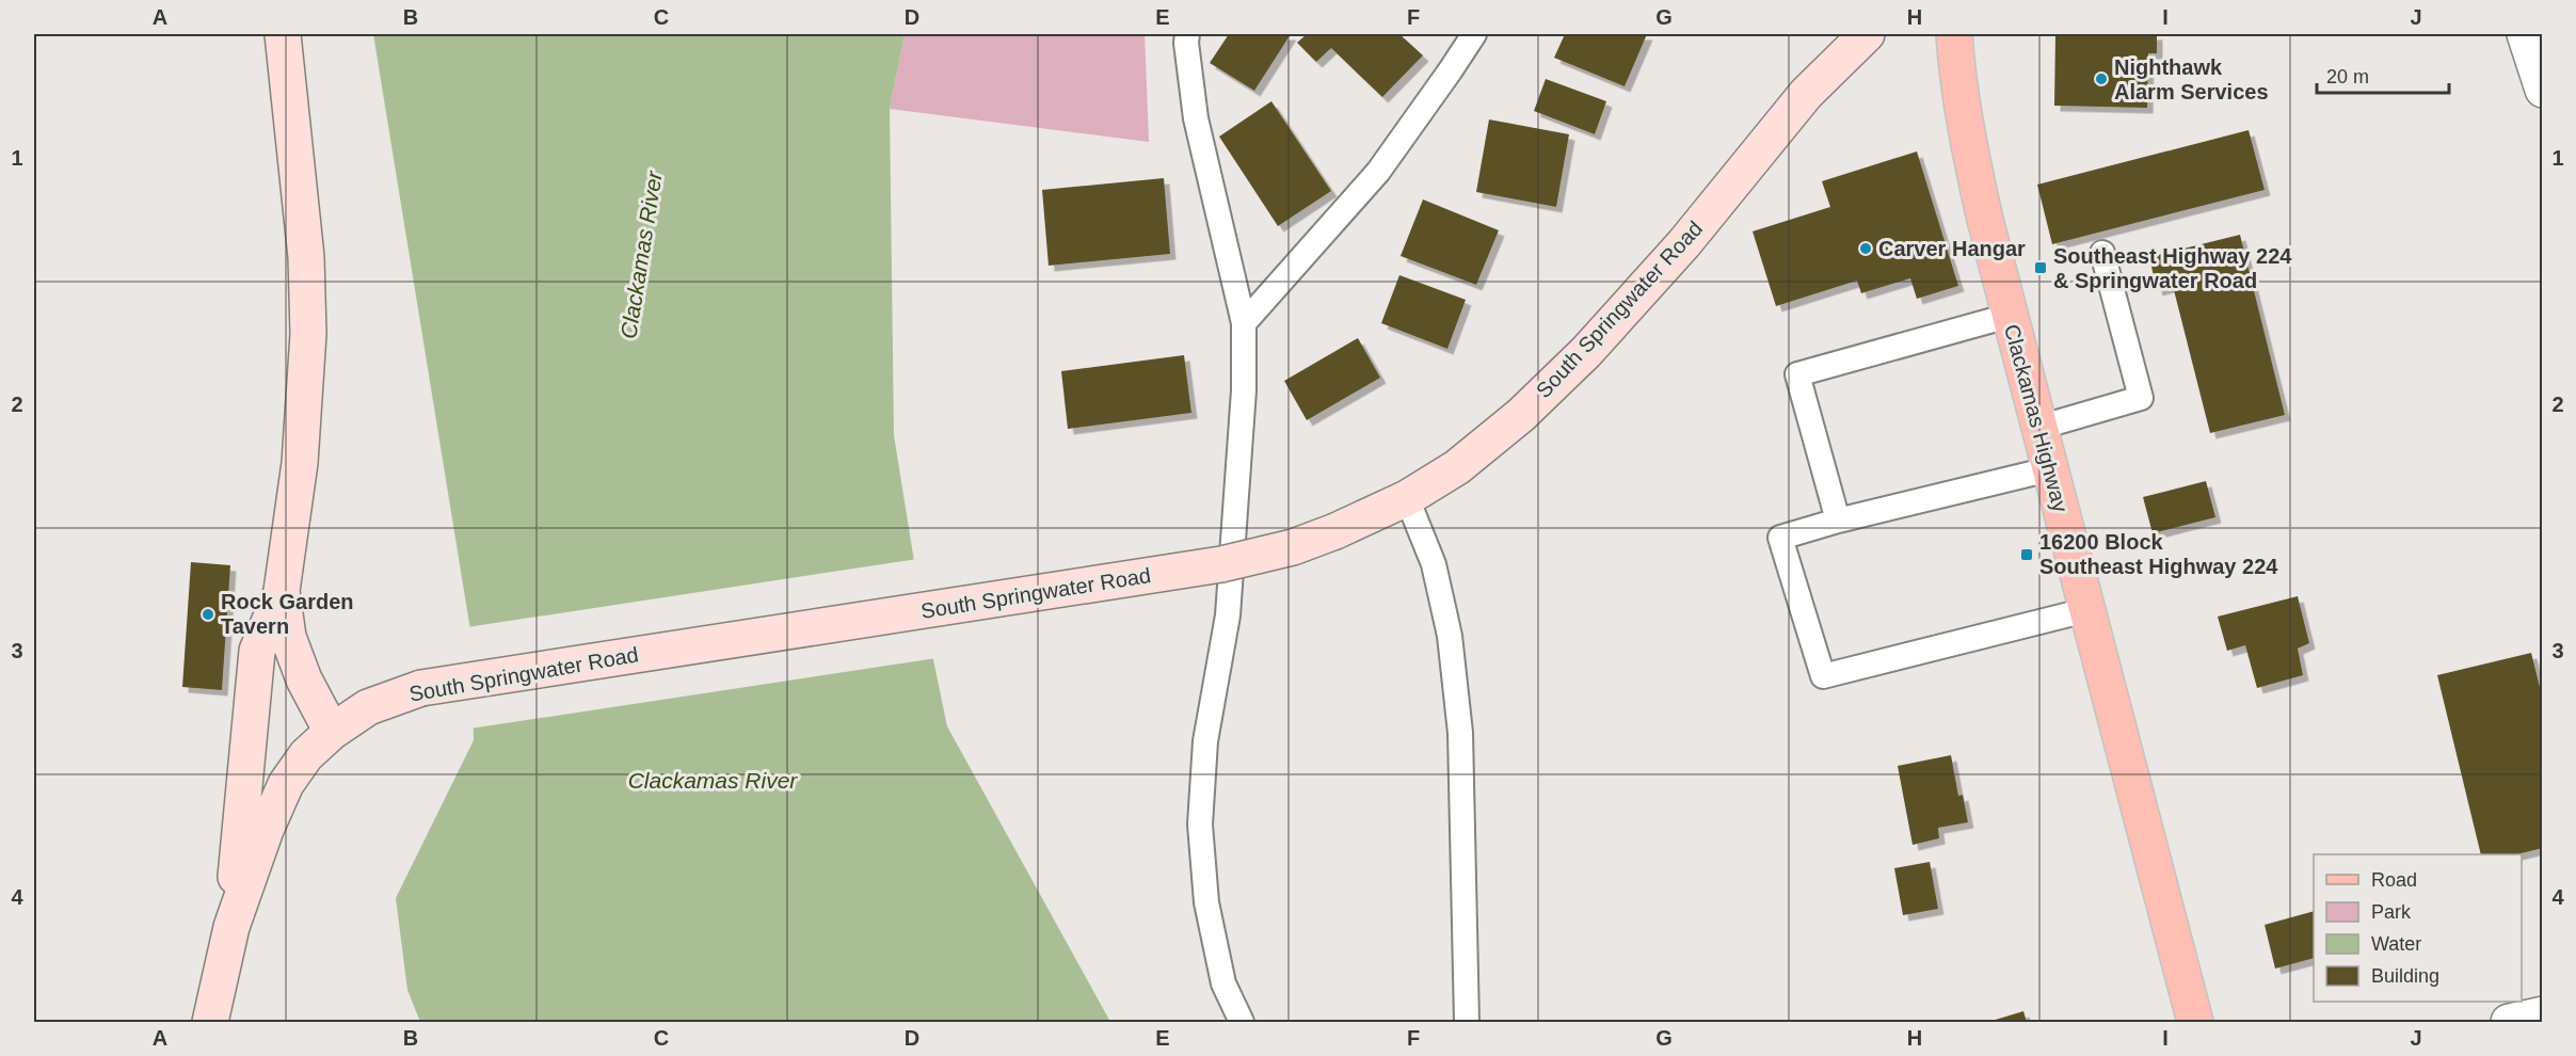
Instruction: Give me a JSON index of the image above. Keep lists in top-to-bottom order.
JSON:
{
  "streets": {
    "main road": ["South Springwater Road", "Clackamas Highway"]
  },
  "water": ["Clackamas River"],
  "places": {
    "other": ["Nighthawk Alarm Services", "Carver Hangar", "Rock Garden Tavern"],
    "transit": ["Southeast Highway 224 & Springwater Road", "16200 Block Southeast Highway 224"]
  },
  "legend": [
    "Road",
    "Park",
    "Water",
    "Building"
  ],
  "scale_bar": "20 m",
  "grid": {
    "columns": [
      "A",
      "B",
      "C",
      "D",
      "E",
      "F",
      "G",
      "H",
      "I",
      "J"
    ],
    "rows": [
      "1",
      "2",
      "3",
      "4"
    ]
  }
}
